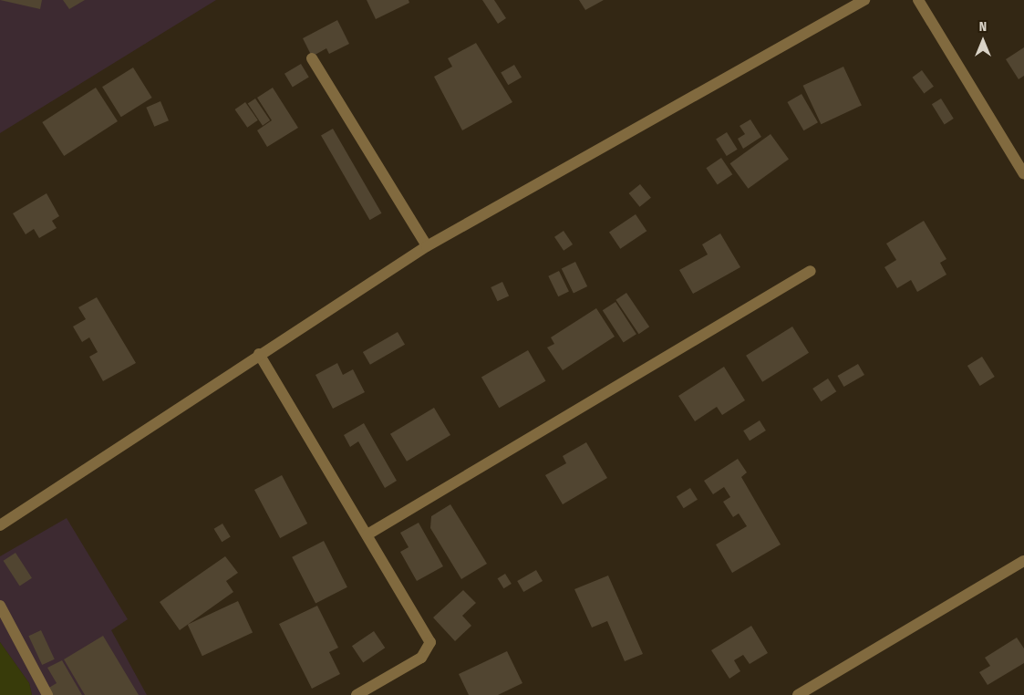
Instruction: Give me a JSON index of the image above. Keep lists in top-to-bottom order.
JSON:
{
  "north": "top"
}
